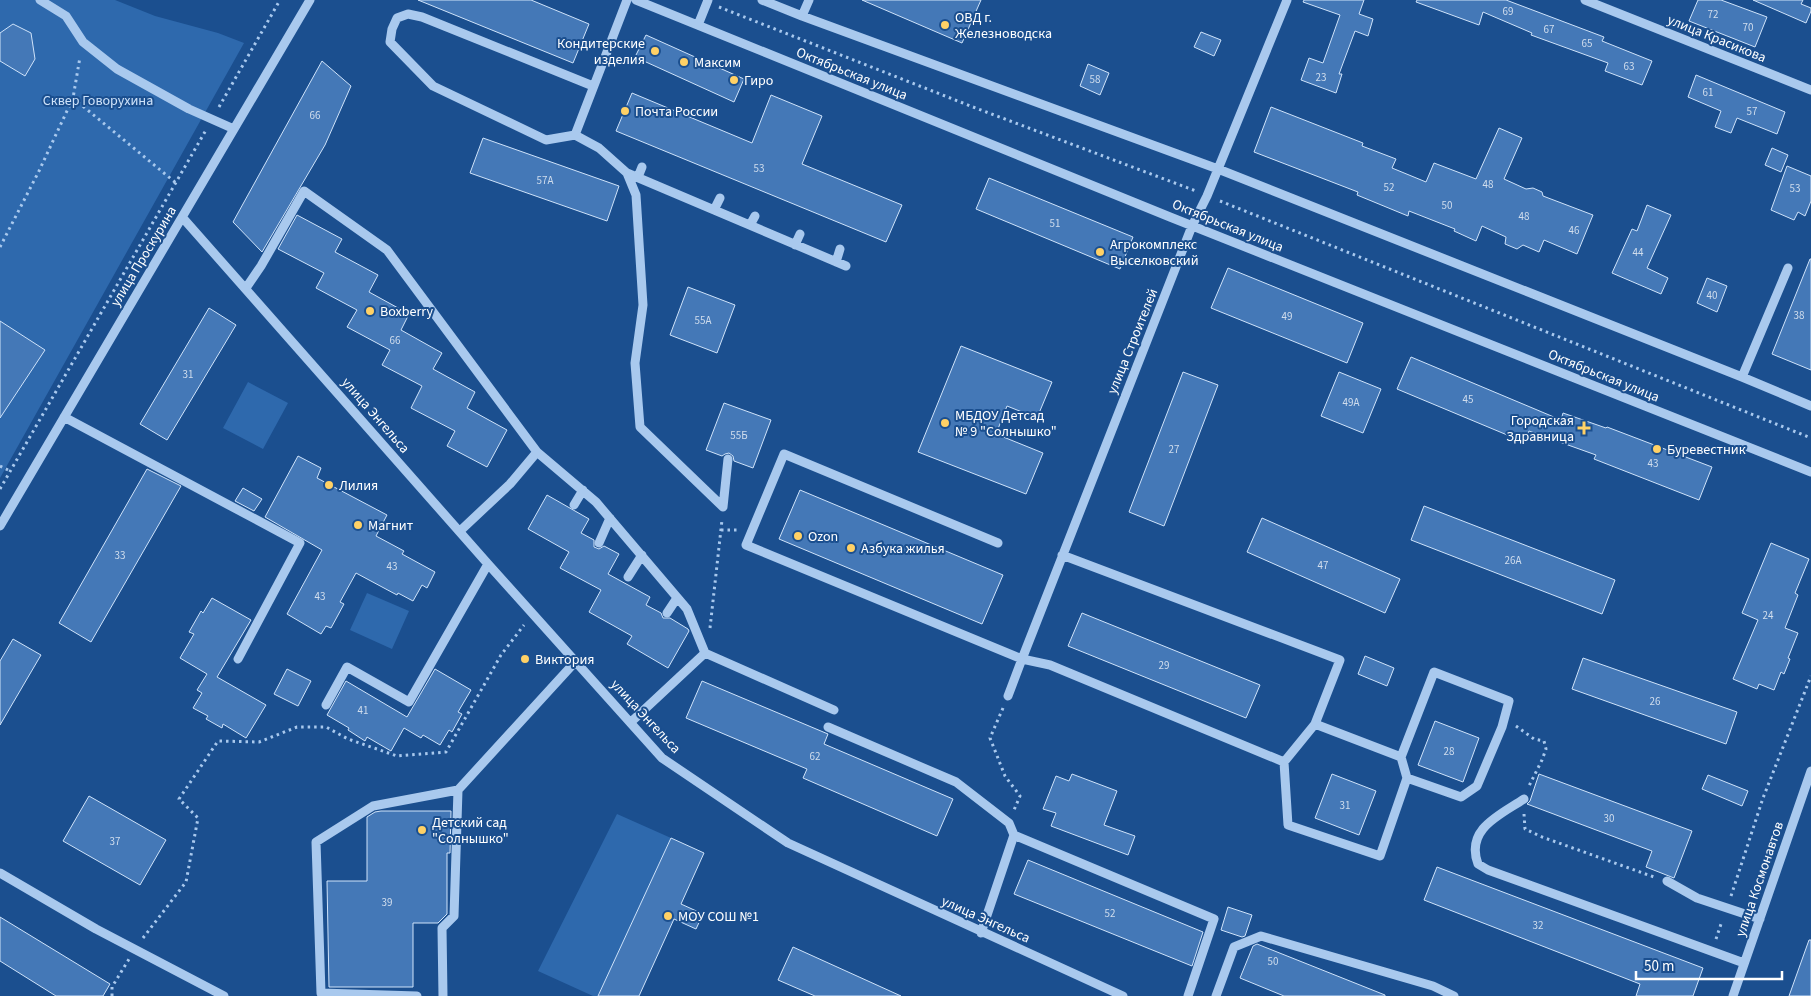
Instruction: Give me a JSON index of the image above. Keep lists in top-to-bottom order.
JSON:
{
  "streets": {
    "street": [
      "улица Красикова",
      "Октябрьская улица",
      "улица Проскурина",
      "улица Строителей",
      "улица Энгельса",
      "улица Космонавтов"
    ]
  },
  "crossings": [
    ["Октябрьская улица", "улица Строителей"],
    ["улица Проскурина", "улица Энгельса"]
  ],
  "parks": ["Сквер Говорухина"],
  "places": {
    "other": [
      "ОВД г. Железноводска",
      "Кондитерские изделия",
      "Максим",
      "Гиро",
      "Почта России",
      "Агрокомплекс Выселковский",
      "Boxberry",
      "МБДОУ Детсад № 9 \"Солнышко\"",
      "Буревестник",
      "Лилия",
      "Магнит",
      "Ozon",
      "Азбука жилья",
      "Виктория",
      "Детский сад \"Солнышко\"",
      "МОУ СОШ №1"
    ],
    "health": ["Городская Здравница"]
  },
  "house_numbers": [
    "69",
    "72",
    "70",
    "67",
    "65",
    "63",
    "23",
    "58",
    "61",
    "57",
    "66",
    "53",
    "57А",
    "48",
    "52",
    "53",
    "50",
    "48",
    "51",
    "46",
    "44",
    "40",
    "38",
    "49",
    "55А",
    "66",
    "31",
    "45",
    "49А",
    "55Б",
    "27",
    "43",
    "33",
    "26А",
    "47",
    "43",
    "43",
    "24",
    "29",
    "26",
    "41",
    "28",
    "62",
    "31",
    "30",
    "37",
    "39",
    "52",
    "32",
    "50"
  ],
  "scale_bar": "50 m"
}
